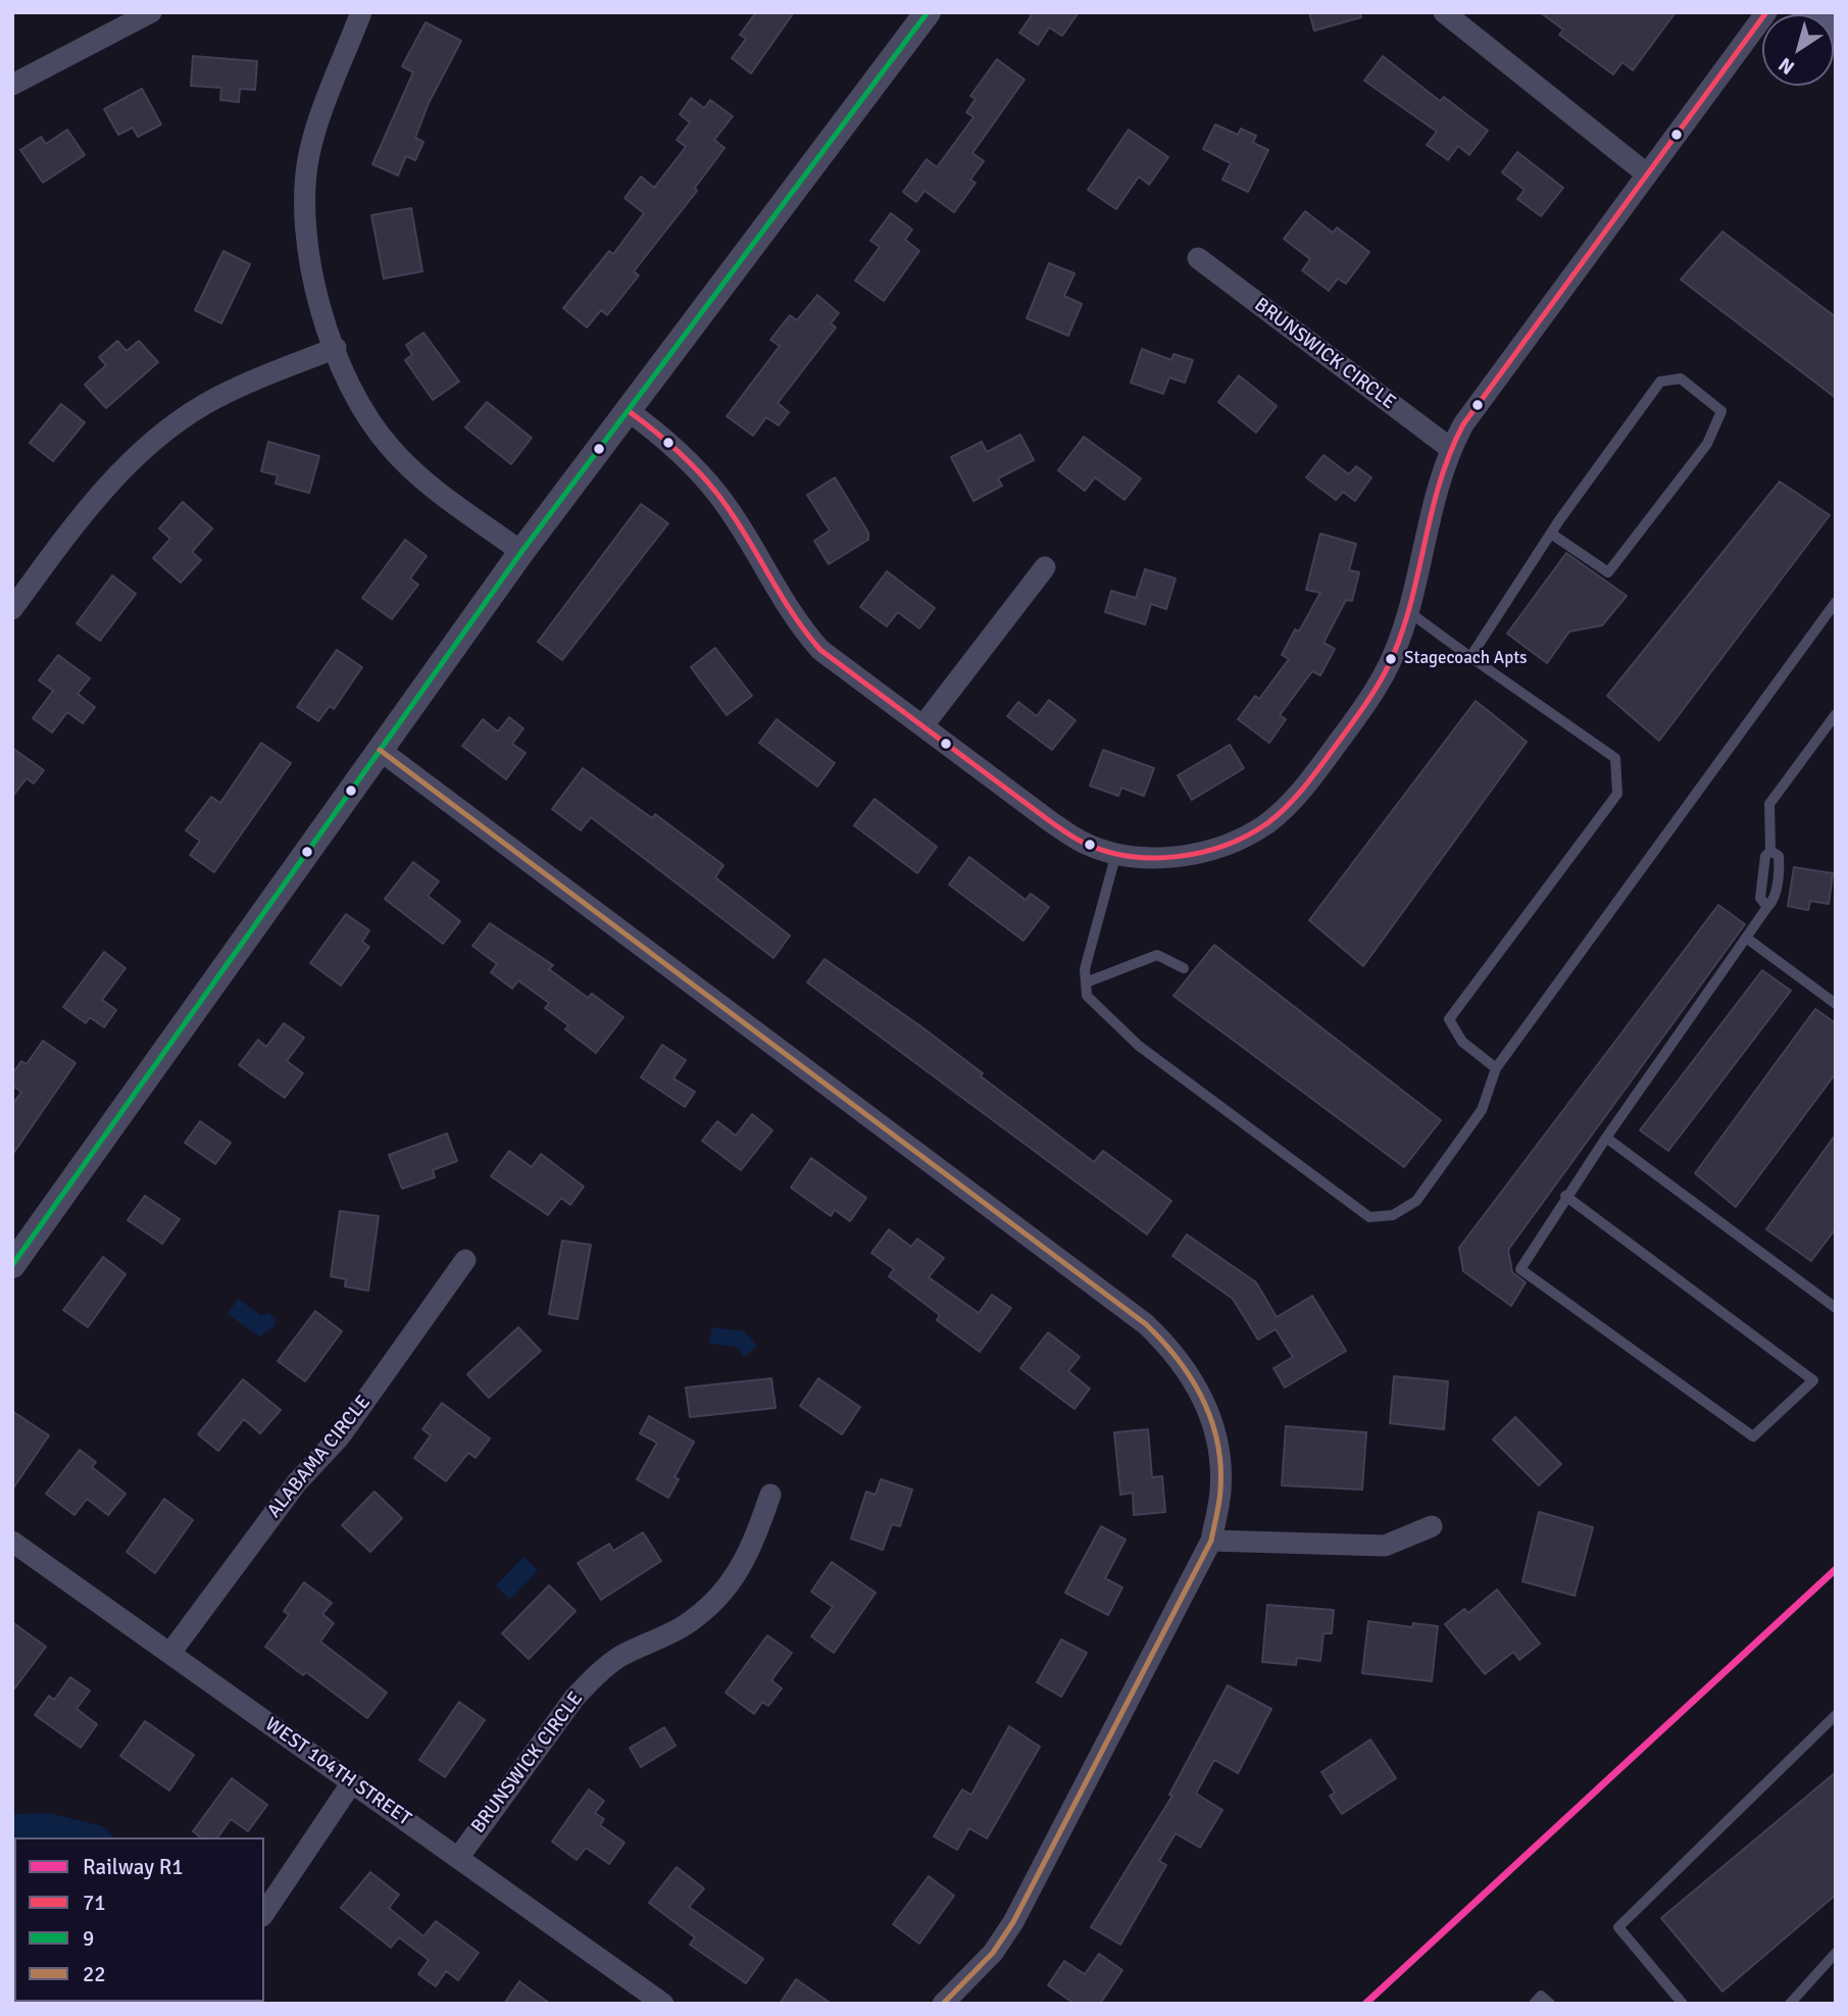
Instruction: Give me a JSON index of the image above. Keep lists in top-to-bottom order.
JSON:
{
  "streets": {
    "street": ["BRUNSWICK CIRCLE", "ALABAMA CIRCLE", "WEST 104TH STREET"]
  },
  "crossings": [
    ["BRUNSWICK CIRCLE", "WEST 104TH STREET"],
    ["ALABAMA CIRCLE", "WEST 104TH STREET"]
  ],
  "places": ["Stagecoach Apts"],
  "lines": [
    "transit line 71",
    "transit line 9",
    "transit line 22",
    "rail line R1"
  ],
  "legend": [
    "Railway R1",
    "71",
    "9",
    "22"
  ],
  "north": "bottom left"
}
